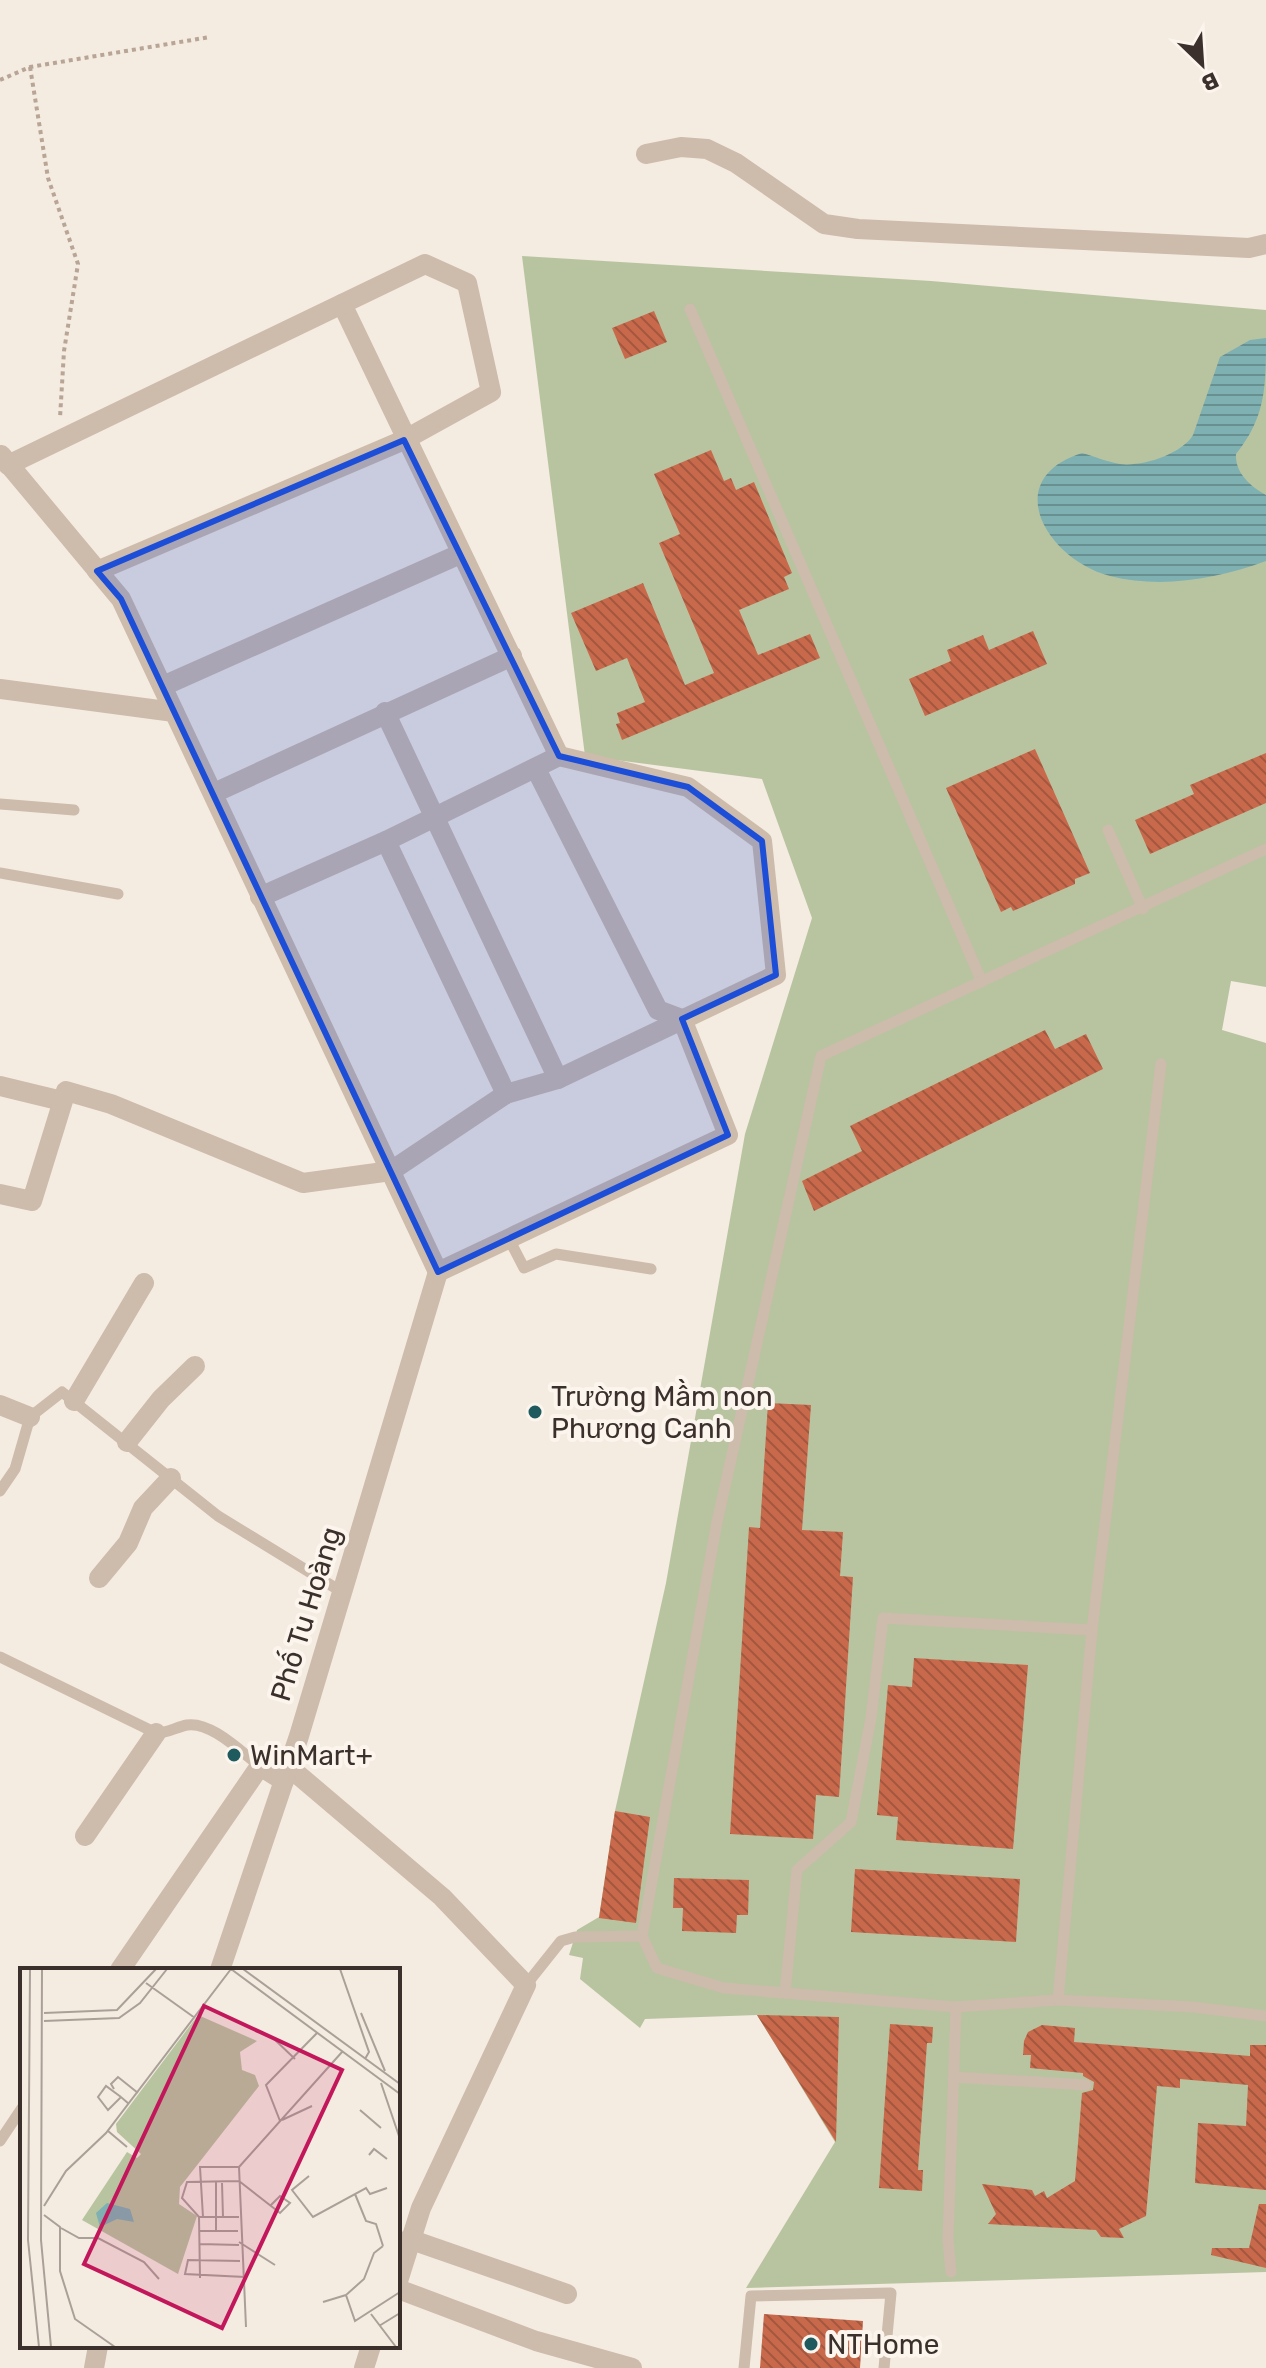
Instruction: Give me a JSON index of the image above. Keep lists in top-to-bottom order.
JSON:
{
  "streets": {
    "street": ["Phố Tu Hoàng"]
  },
  "places": ["Trường Mầm non Phương Canh", "WinMart+", "NTHome"],
  "north": "bottom right"
}
